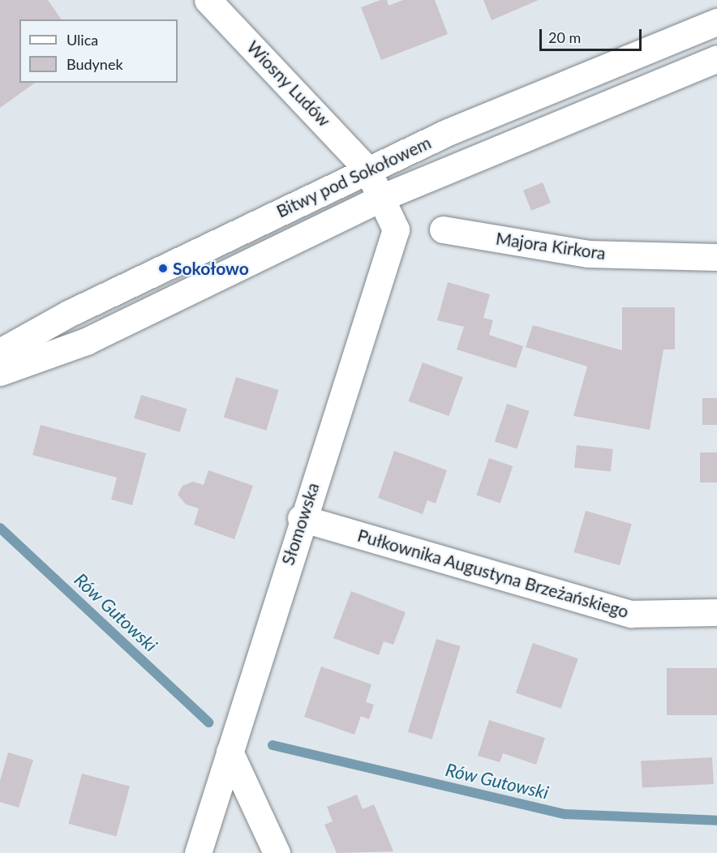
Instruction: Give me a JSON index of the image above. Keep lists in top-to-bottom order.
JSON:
{
  "streets": {
    "street": [
      "Wiosny Ludów",
      "Bitwy pod Sokołowem",
      "Majora Kirkora",
      "Słomowska",
      "Pułkownika Augustyna Brzeżańskiego"
    ]
  },
  "crossings": [
    ["Wiosny Ludów", "Bitwy pod Sokołowem"],
    ["Wiosny Ludów", "Słomowska"],
    ["Bitwy pod Sokołowem", "Słomowska"],
    ["Słomowska", "Pułkownika Augustyna Brzeżańskiego"]
  ],
  "water": ["Rów Gutowski"],
  "places": ["Sokołowo"],
  "legend": ["Ulica", "Budynek"],
  "scale_bar": "20 m"
}
